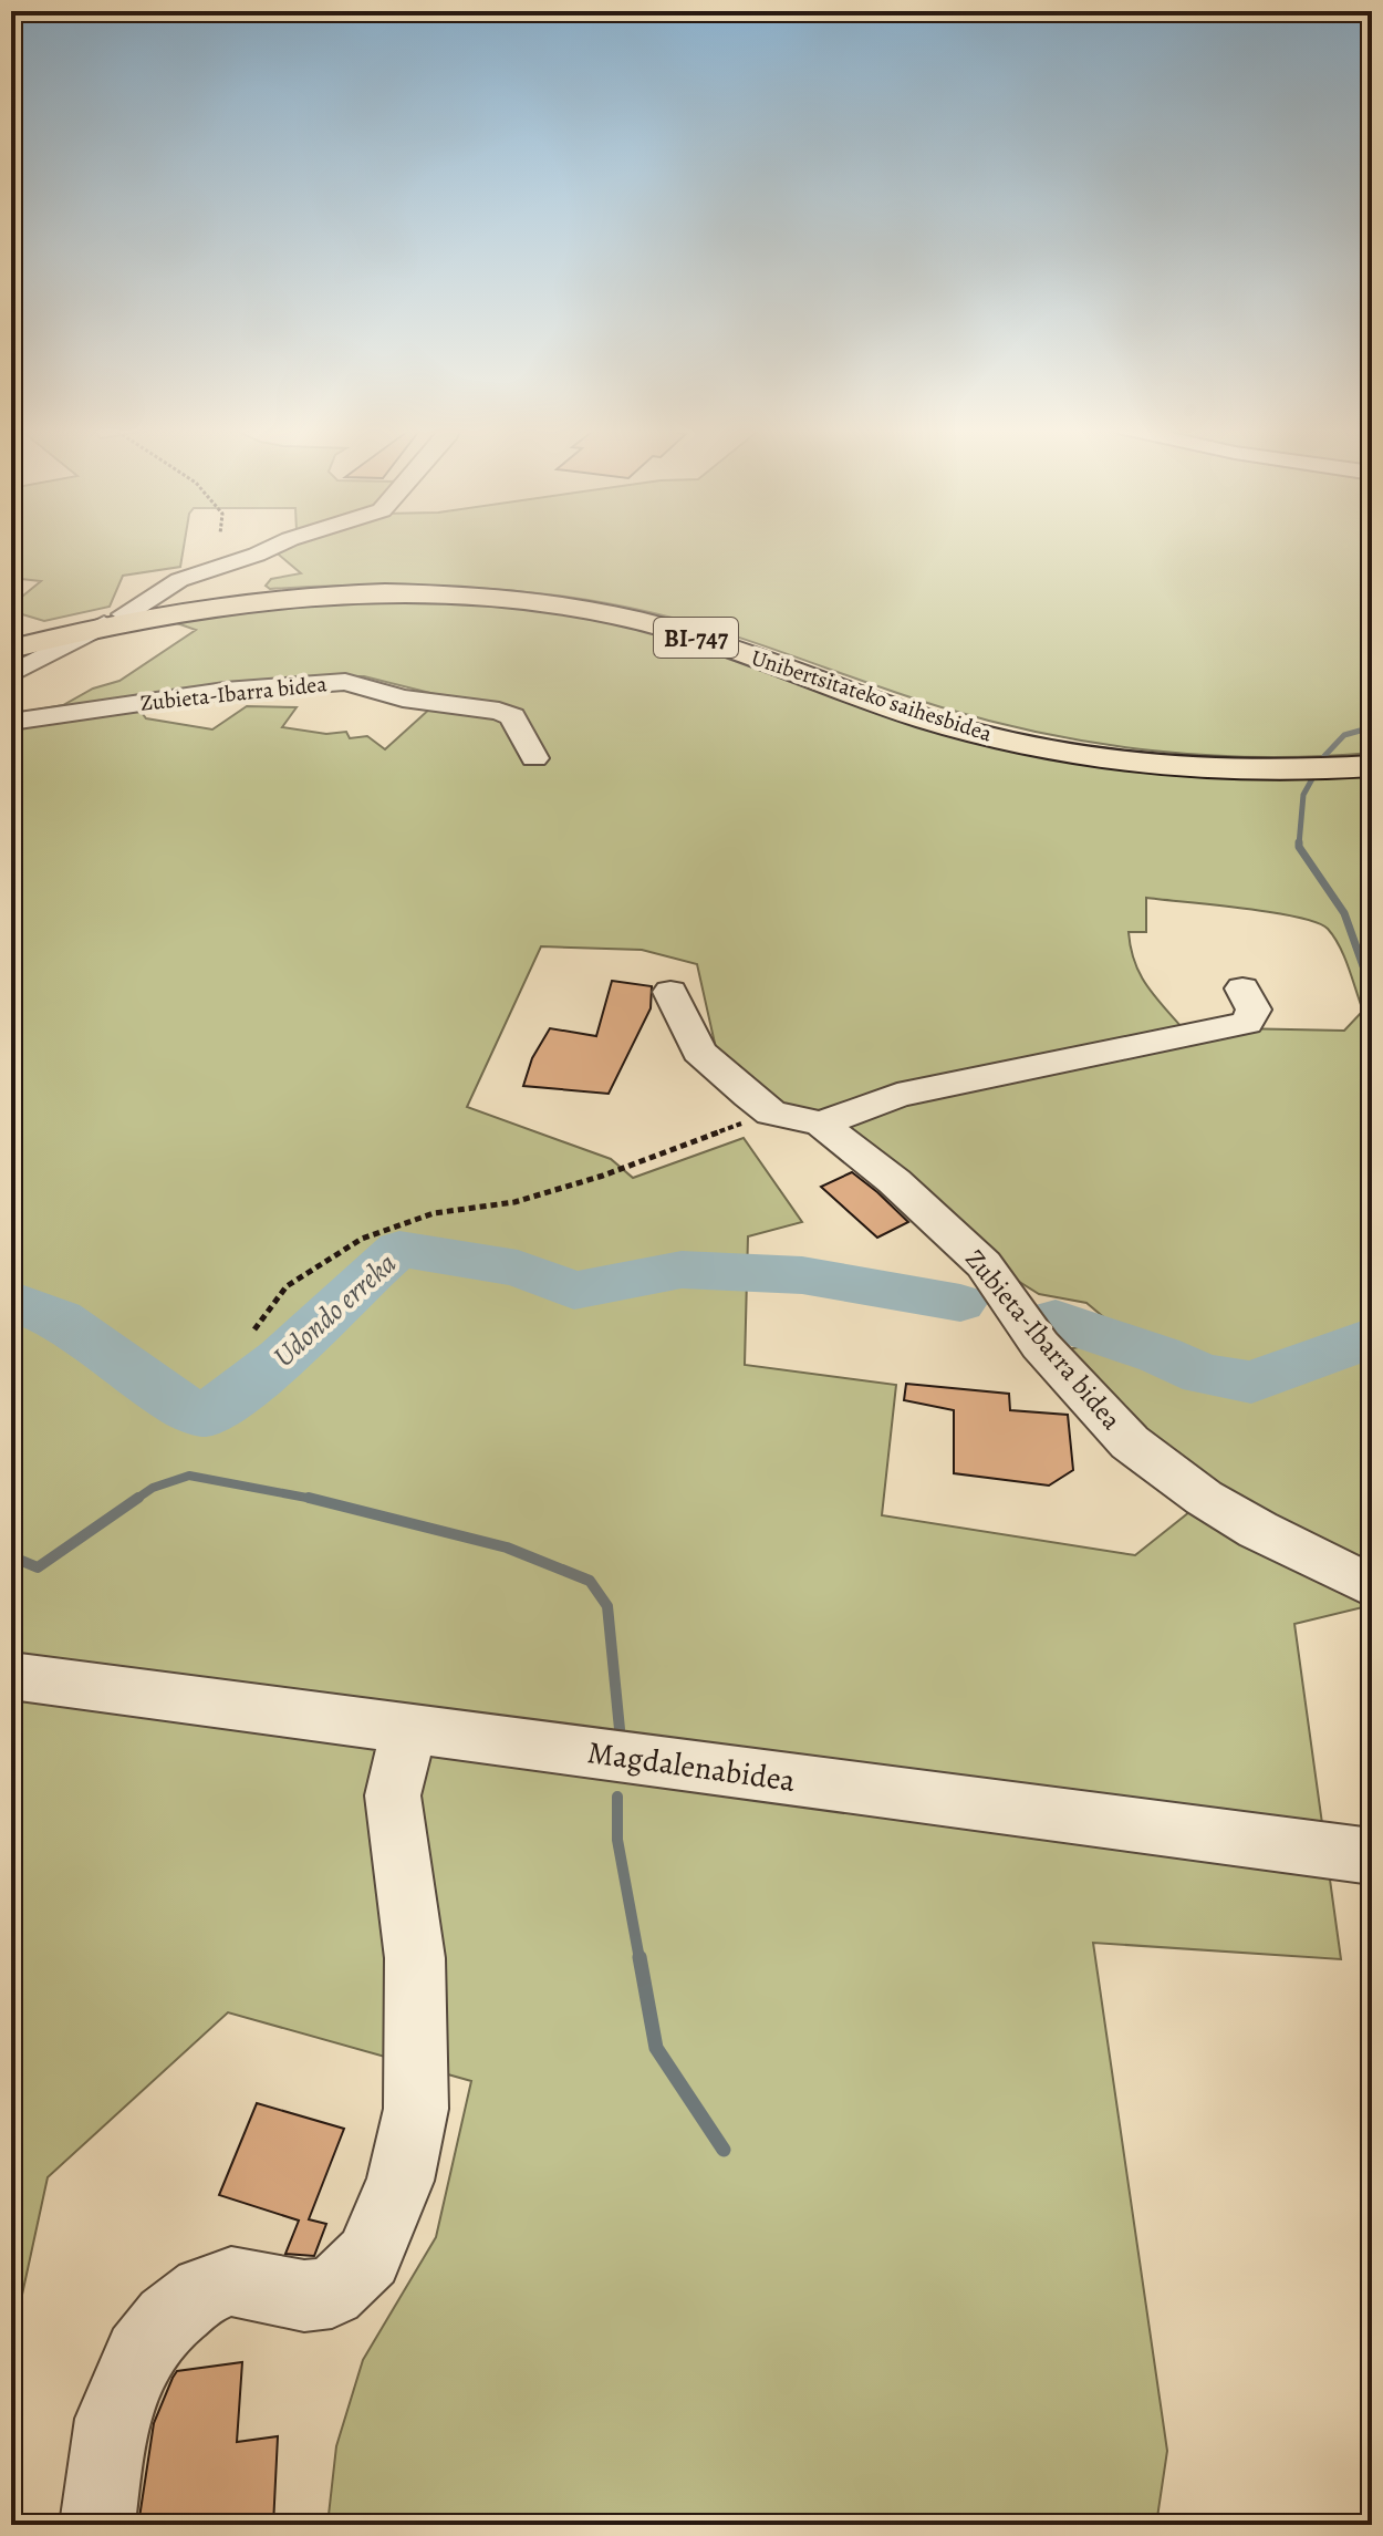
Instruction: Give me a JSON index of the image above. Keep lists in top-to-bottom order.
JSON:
{
  "streets": {
    "main road": ["BI-747", "Unibertsitateko saihesbidea"],
    "street": ["Zubieta-Ibarra bidea", "Magdalenabidea"]
  },
  "water": ["Udondo erreka"]
}
